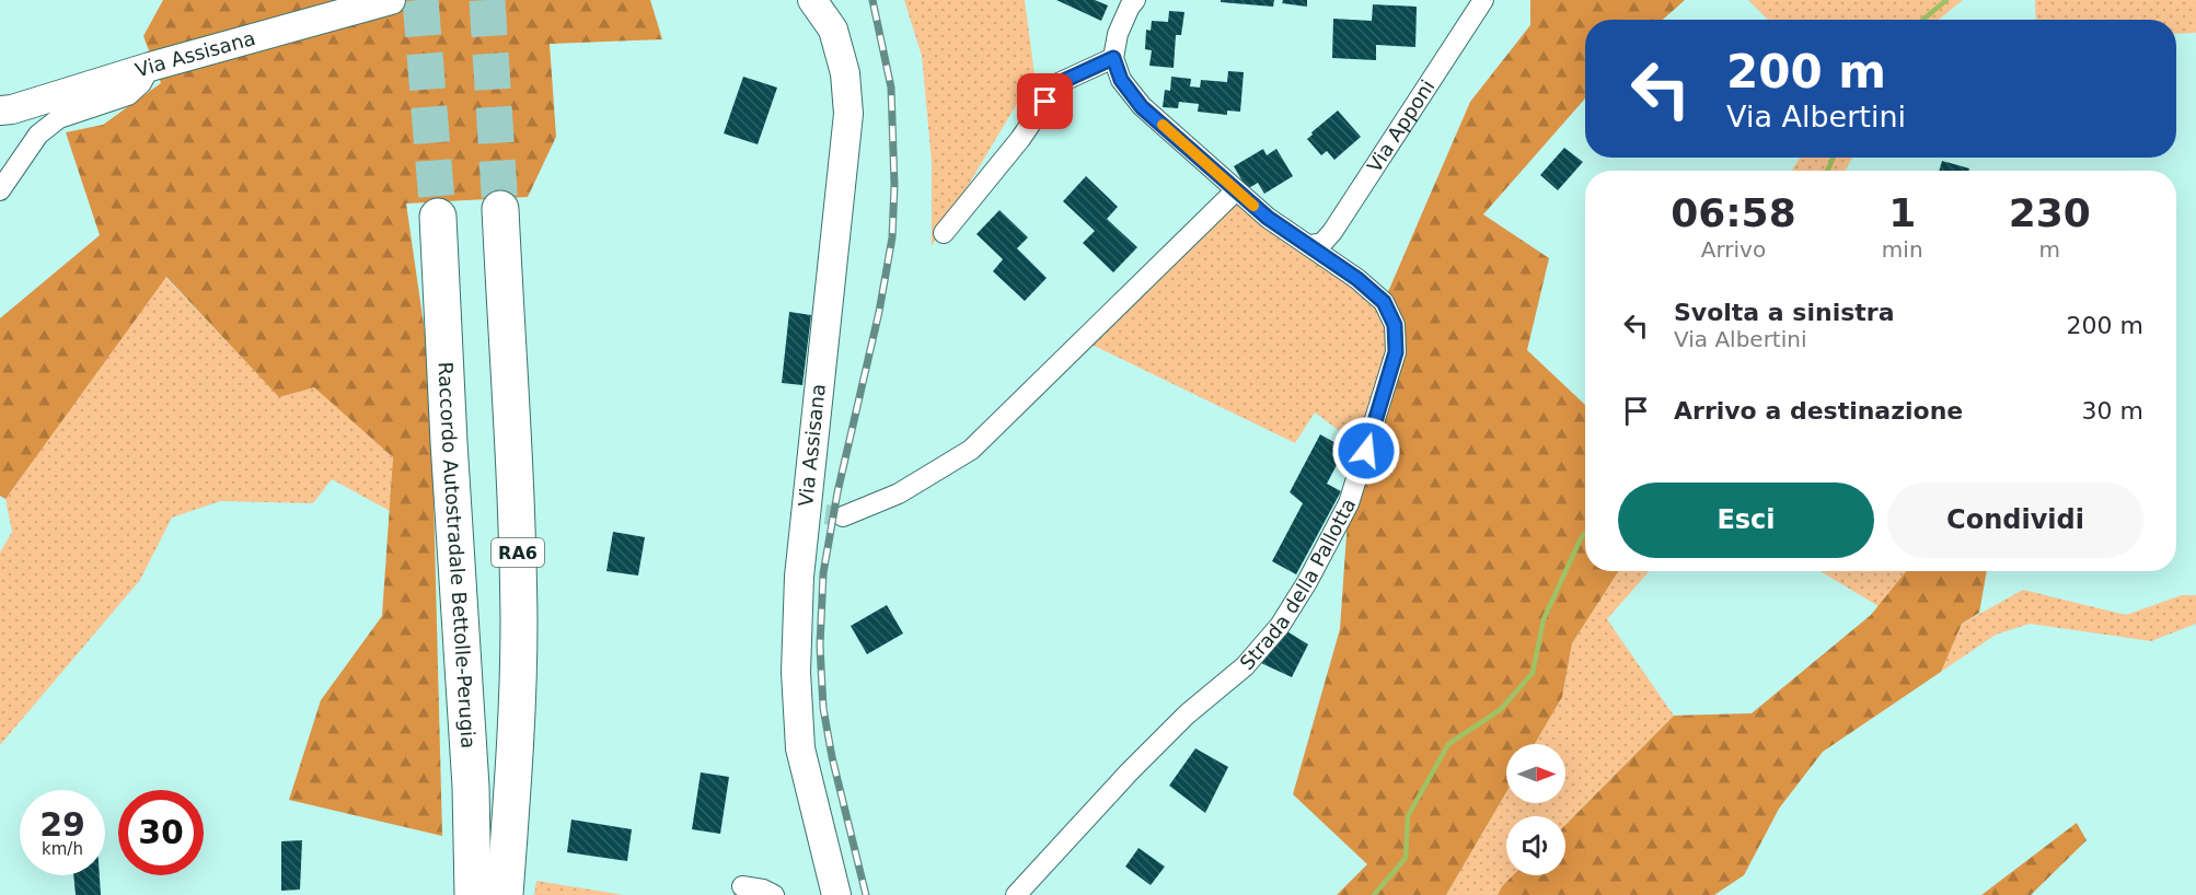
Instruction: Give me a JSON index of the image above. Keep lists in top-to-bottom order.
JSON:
{
  "streets": {
    "highway": ["RA6", "Raccordo Autostradale Bettolle-Perugia"],
    "main road": ["Via Assisana"],
    "street": ["Via Apponi", "Strada della Pallotta"]
  },
  "crossings": [
    ["Via Apponi", "Strada della Pallotta"]
  ],
  "north": "right",
  "page": {
    "turn": ["200 m", "Via Albertini"],
    "eta": [
      "06:58",
      "Arrivo",
      "1",
      "min",
      "230",
      "m"
    ],
    "list": [
      {
        "name": "Svolta a sinistra",
        "note": "Via Albertini",
        "value": "200 m"
      },
      {
        "name": "Arrivo a destinazione",
        "value": "30 m"
      }
    ],
    "buttons": ["Esci", "Condividi"],
    "speed": "29 km/h",
    "limit": "30"
  }
}
